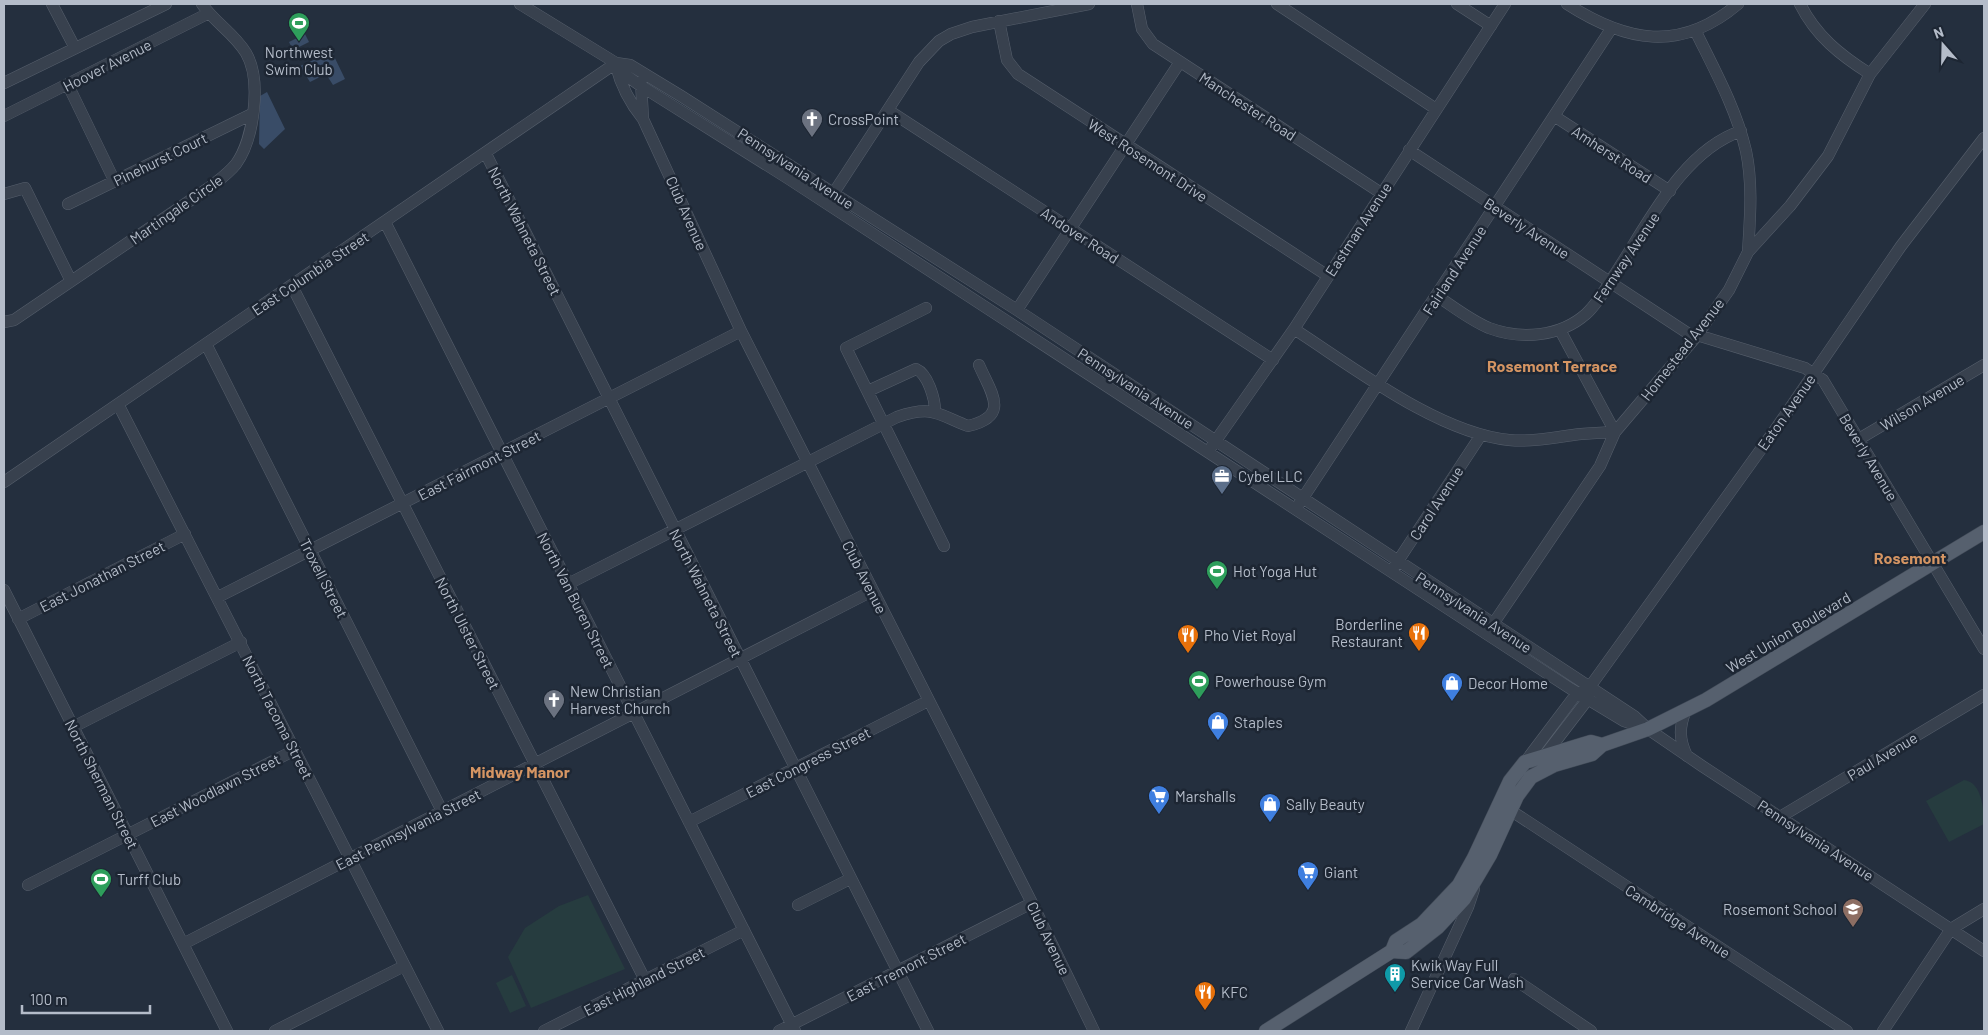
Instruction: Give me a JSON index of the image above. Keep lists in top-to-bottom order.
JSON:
{
  "streets": {
    "main road": ["West Union Boulevard"],
    "street": [
      "Hoover Avenue",
      "Manchester Road",
      "Amherst Road",
      "Pinehurst Court",
      "West Rosemont Drive",
      "Pennsylvania Avenue",
      "Martingale Circle",
      "Club Avenue",
      "Beverly Avenue",
      "Eastman Avenue",
      "North Wahneta Street",
      "Andover Road",
      "Fernway Avenue",
      "Fairland Avenue",
      "East Columbia Street",
      "Homestead Avenue",
      "Wilson Avenue",
      "Eaton Avenue",
      "East Fairmont Street",
      "Carol Avenue",
      "East Jonathan Street",
      "Troxell Street",
      "North Van Buren Street",
      "North Ulster Street",
      "North Tacoma Street",
      "Paul Avenue",
      "East Congress Street",
      "North Sherman Street",
      "East Woodlawn Street",
      "East Pennsylvania Street",
      "Cambridge Avenue",
      "East Tremont Street",
      "East Highland Street"
    ]
  },
  "crossings": [
    ["Hoover Avenue", "Martingale Circle"],
    ["Manchester Road", "Eastman Avenue"],
    ["Amherst Road", "Fernway Avenue"],
    ["Amherst Road", "Fairland Avenue"],
    ["Pinehurst Court", "Martingale Circle"],
    ["West Rosemont Drive", "Eastman Avenue"],
    ["Pennsylvania Avenue", "Club Avenue"],
    ["Pennsylvania Avenue", "Eastman Avenue"],
    ["Pennsylvania Avenue", "Fairland Avenue"],
    ["Pennsylvania Avenue", "East Columbia Street"],
    ["Pennsylvania Avenue", "Homestead Avenue"],
    ["Pennsylvania Avenue", "Eaton Avenue"],
    ["Pennsylvania Avenue", "Carol Avenue"],
    ["Pennsylvania Avenue", "West Union Boulevard"],
    ["Pennsylvania Avenue", "Paul Avenue"],
    ["Club Avenue", "East Columbia Street"],
    ["Club Avenue", "East Fairmont Street"],
    ["Club Avenue", "East Congress Street"],
    ["Club Avenue", "East Pennsylvania Street"],
    ["Club Avenue", "East Tremont Street"],
    ["Beverly Avenue", "Eastman Avenue"],
    ["Beverly Avenue", "Fernway Avenue"],
    ["Beverly Avenue", "Fairland Avenue"],
    ["Beverly Avenue", "Homestead Avenue"],
    ["Beverly Avenue", "Wilson Avenue"],
    ["Beverly Avenue", "Eaton Avenue"],
    ["Beverly Avenue", "West Union Boulevard"],
    ["Eastman Avenue", "Andover Road"],
    ["North Wahneta Street", "East Columbia Street"],
    ["North Wahneta Street", "East Fairmont Street"],
    ["North Wahneta Street", "East Congress Street"],
    ["North Wahneta Street", "East Pennsylvania Street"],
    ["North Wahneta Street", "East Tremont Street"],
    ["Fernway Avenue", "Fairland Avenue"],
    ["East Columbia Street", "Troxell Street"],
    ["East Columbia Street", "North Van Buren Street"],
    ["East Columbia Street", "North Ulster Street"],
    ["East Columbia Street", "North Tacoma Street"],
    ["Eaton Avenue", "West Union Boulevard"],
    ["East Fairmont Street", "Troxell Street"],
    ["East Fairmont Street", "North Van Buren Street"],
    ["East Fairmont Street", "North Ulster Street"],
    ["East Fairmont Street", "North Tacoma Street"],
    ["East Jonathan Street", "North Tacoma Street"],
    ["East Jonathan Street", "North Sherman Street"],
    ["Troxell Street", "East Pennsylvania Street"],
    ["North Van Buren Street", "East Congress Street"],
    ["North Van Buren Street", "East Pennsylvania Street"],
    ["North Van Buren Street", "East Tremont Street"],
    ["North Van Buren Street", "East Highland Street"],
    ["West Union Boulevard", "Cambridge Avenue"],
    ["North Ulster Street", "East Pennsylvania Street"],
    ["North Ulster Street", "East Highland Street"],
    ["North Tacoma Street", "East Woodlawn Street"],
    ["North Tacoma Street", "East Pennsylvania Street"],
    ["North Sherman Street", "East Woodlawn Street"],
    ["North Sherman Street", "East Pennsylvania Street"]
  ],
  "districts": ["Rosemont Terrace", "Rosemont", "Midway Manor"],
  "places": {
    "sports": [
      "Northwest Swim Club",
      "Hot Yoga Hut",
      "Powerhouse Gym",
      "Turff Club"
    ],
    "church": ["CrossPoint", "New Christian Harvest Church"],
    "office": ["Cybel LLC"],
    "restaurant": ["Borderline Restaurant", "Pho Viet Royal", "KFC"],
    "shop": ["Decor Home", "Staples", "Sally Beauty"],
    "supermarket": ["Marshalls", "Giant"],
    "school or university": ["Rosemont School"],
    "building": ["Kwik Way Full Service Car Wash"]
  },
  "scale_bar": "100 m",
  "north": "top"
}
